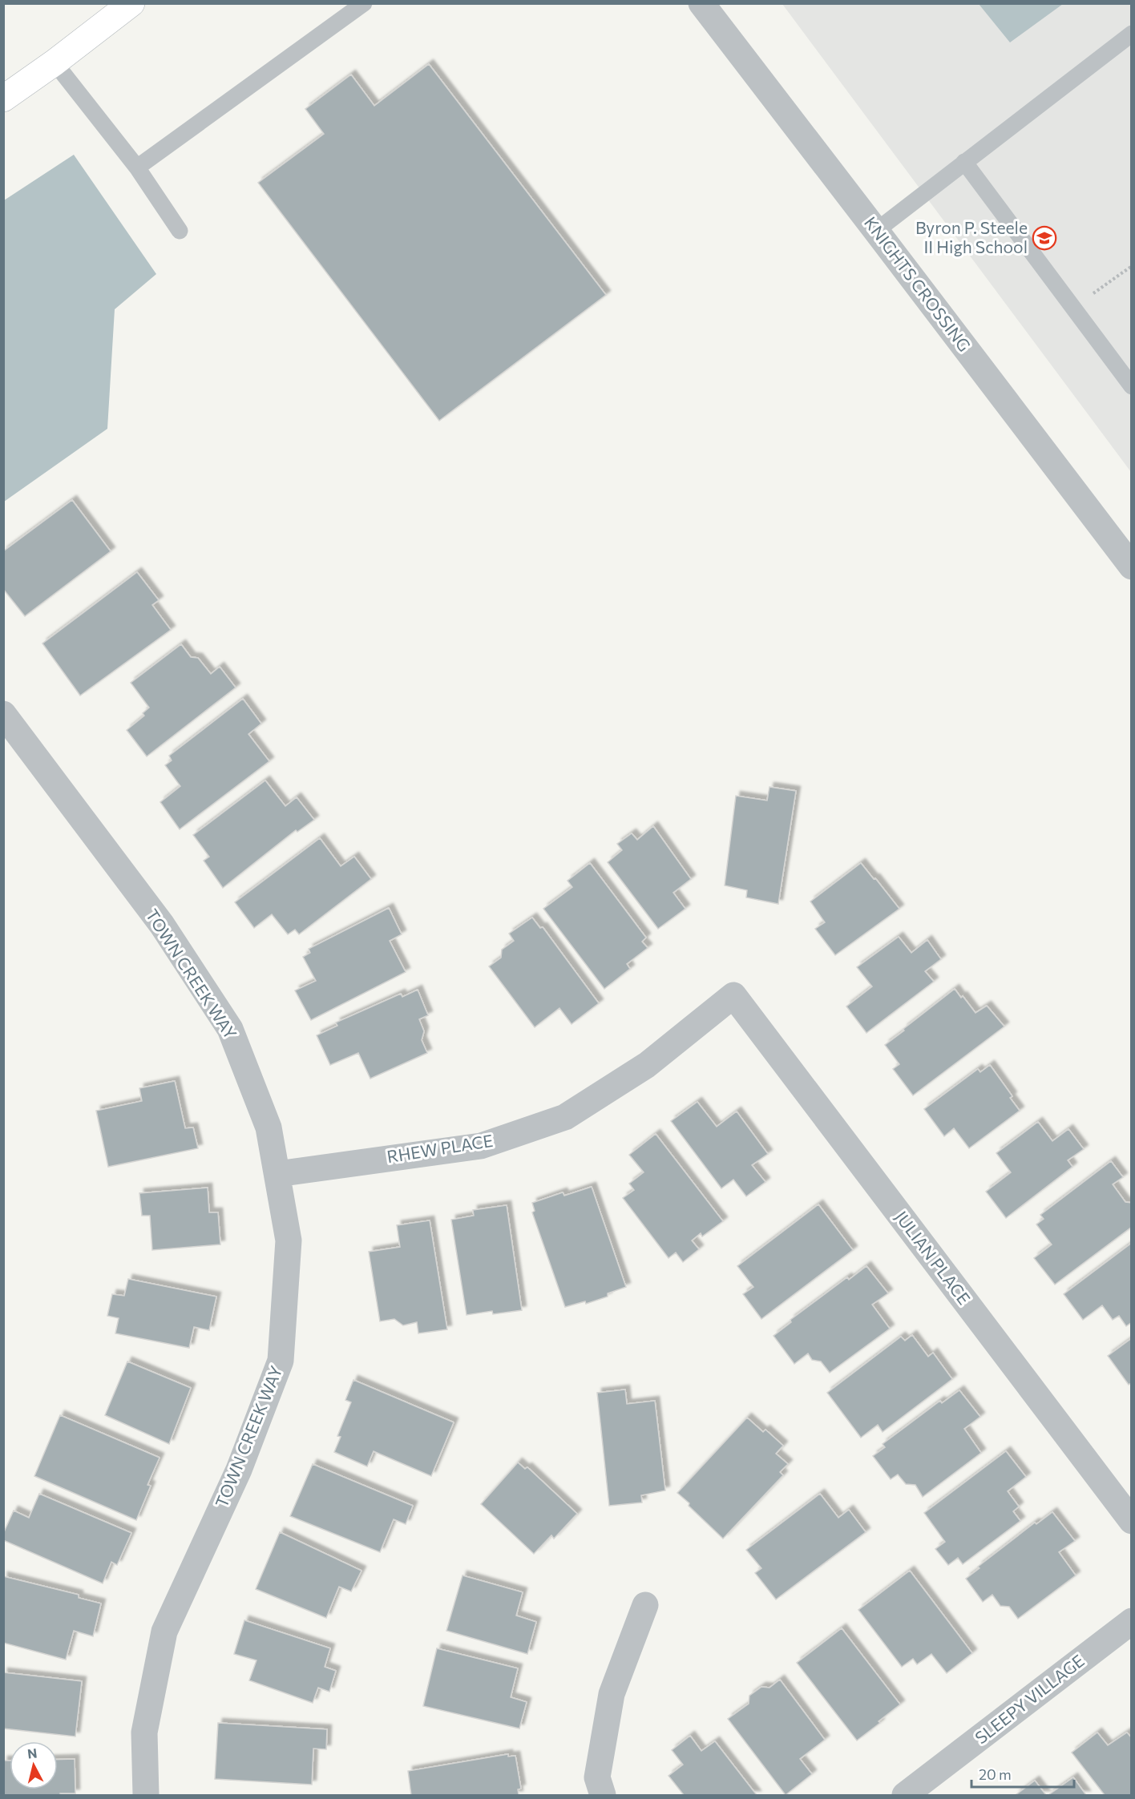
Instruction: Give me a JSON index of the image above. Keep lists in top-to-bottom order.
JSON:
{
  "streets": {
    "street": [
      "KNIGHTS CROSSING",
      "TOWN CREEK WAY",
      "RHEW PLACE",
      "JULIAN PLACE",
      "SLEEPY VILLAGE"
    ]
  },
  "crossings": [
    ["TOWN CREEK WAY", "RHEW PLACE"],
    ["RHEW PLACE", "JULIAN PLACE"]
  ],
  "places": {
    "school or university": ["Byron P. Steele II High School"]
  },
  "scale_bar": "20 m",
  "north": "top"
}
